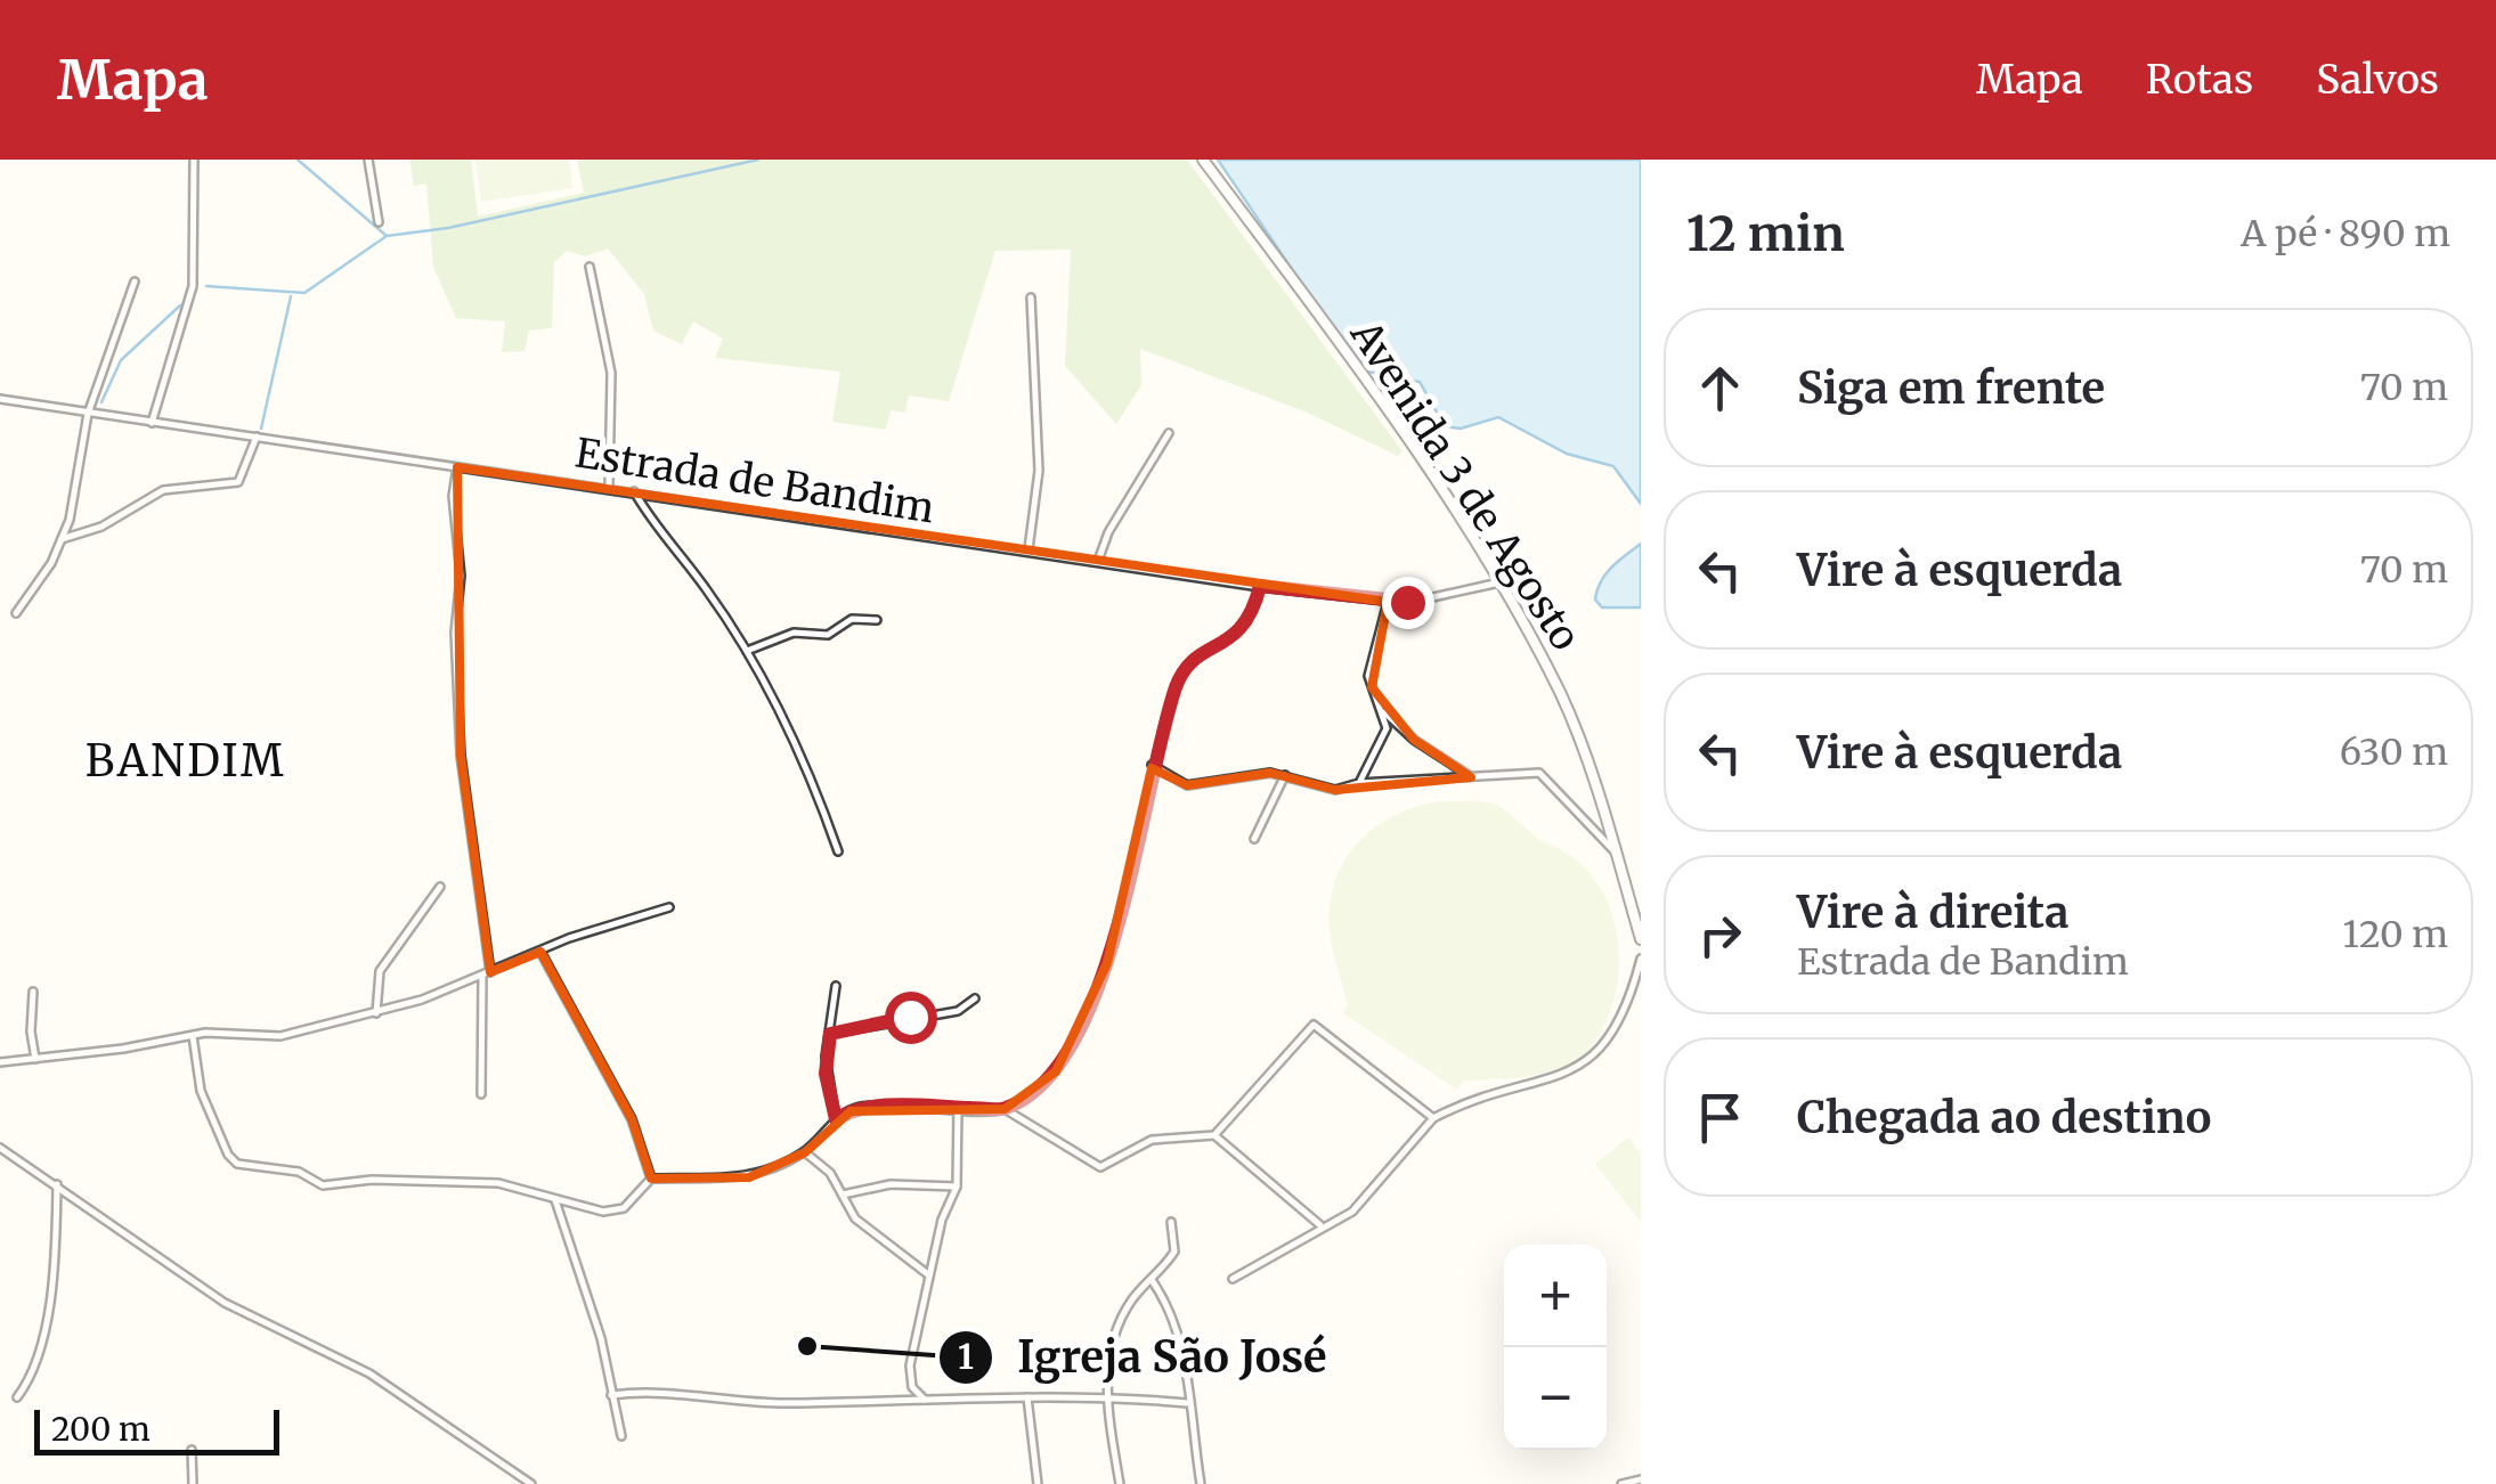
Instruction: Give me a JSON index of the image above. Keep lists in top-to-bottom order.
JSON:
{
  "streets": {
    "street": ["Estrada de Bandim", "Avenida 3 de Agosto"]
  },
  "crossings": [
    ["Estrada de Bandim", "Avenida 3 de Agosto"]
  ],
  "districts": ["BANDIM"],
  "places": ["Igreja São José"],
  "scale_bar": "200 m",
  "page": {
    "header": "Mapa",
    "nav": ["Mapa", "Rotas", "Salvos"],
    "heading": ["12 min", "A pé · 890 m"],
    "list": [
      ["Siga em frente", "70 m"],
      ["Vire à esquerda", "70 m"],
      ["Vire à esquerda", "630 m"],
      ["Vire à direita", "Estrada de Bandim", "120 m"],
      "Chegada ao destino"
    ],
    "map_buttons": ["+", "−"],
    "scale": "200 m"
  }
}
